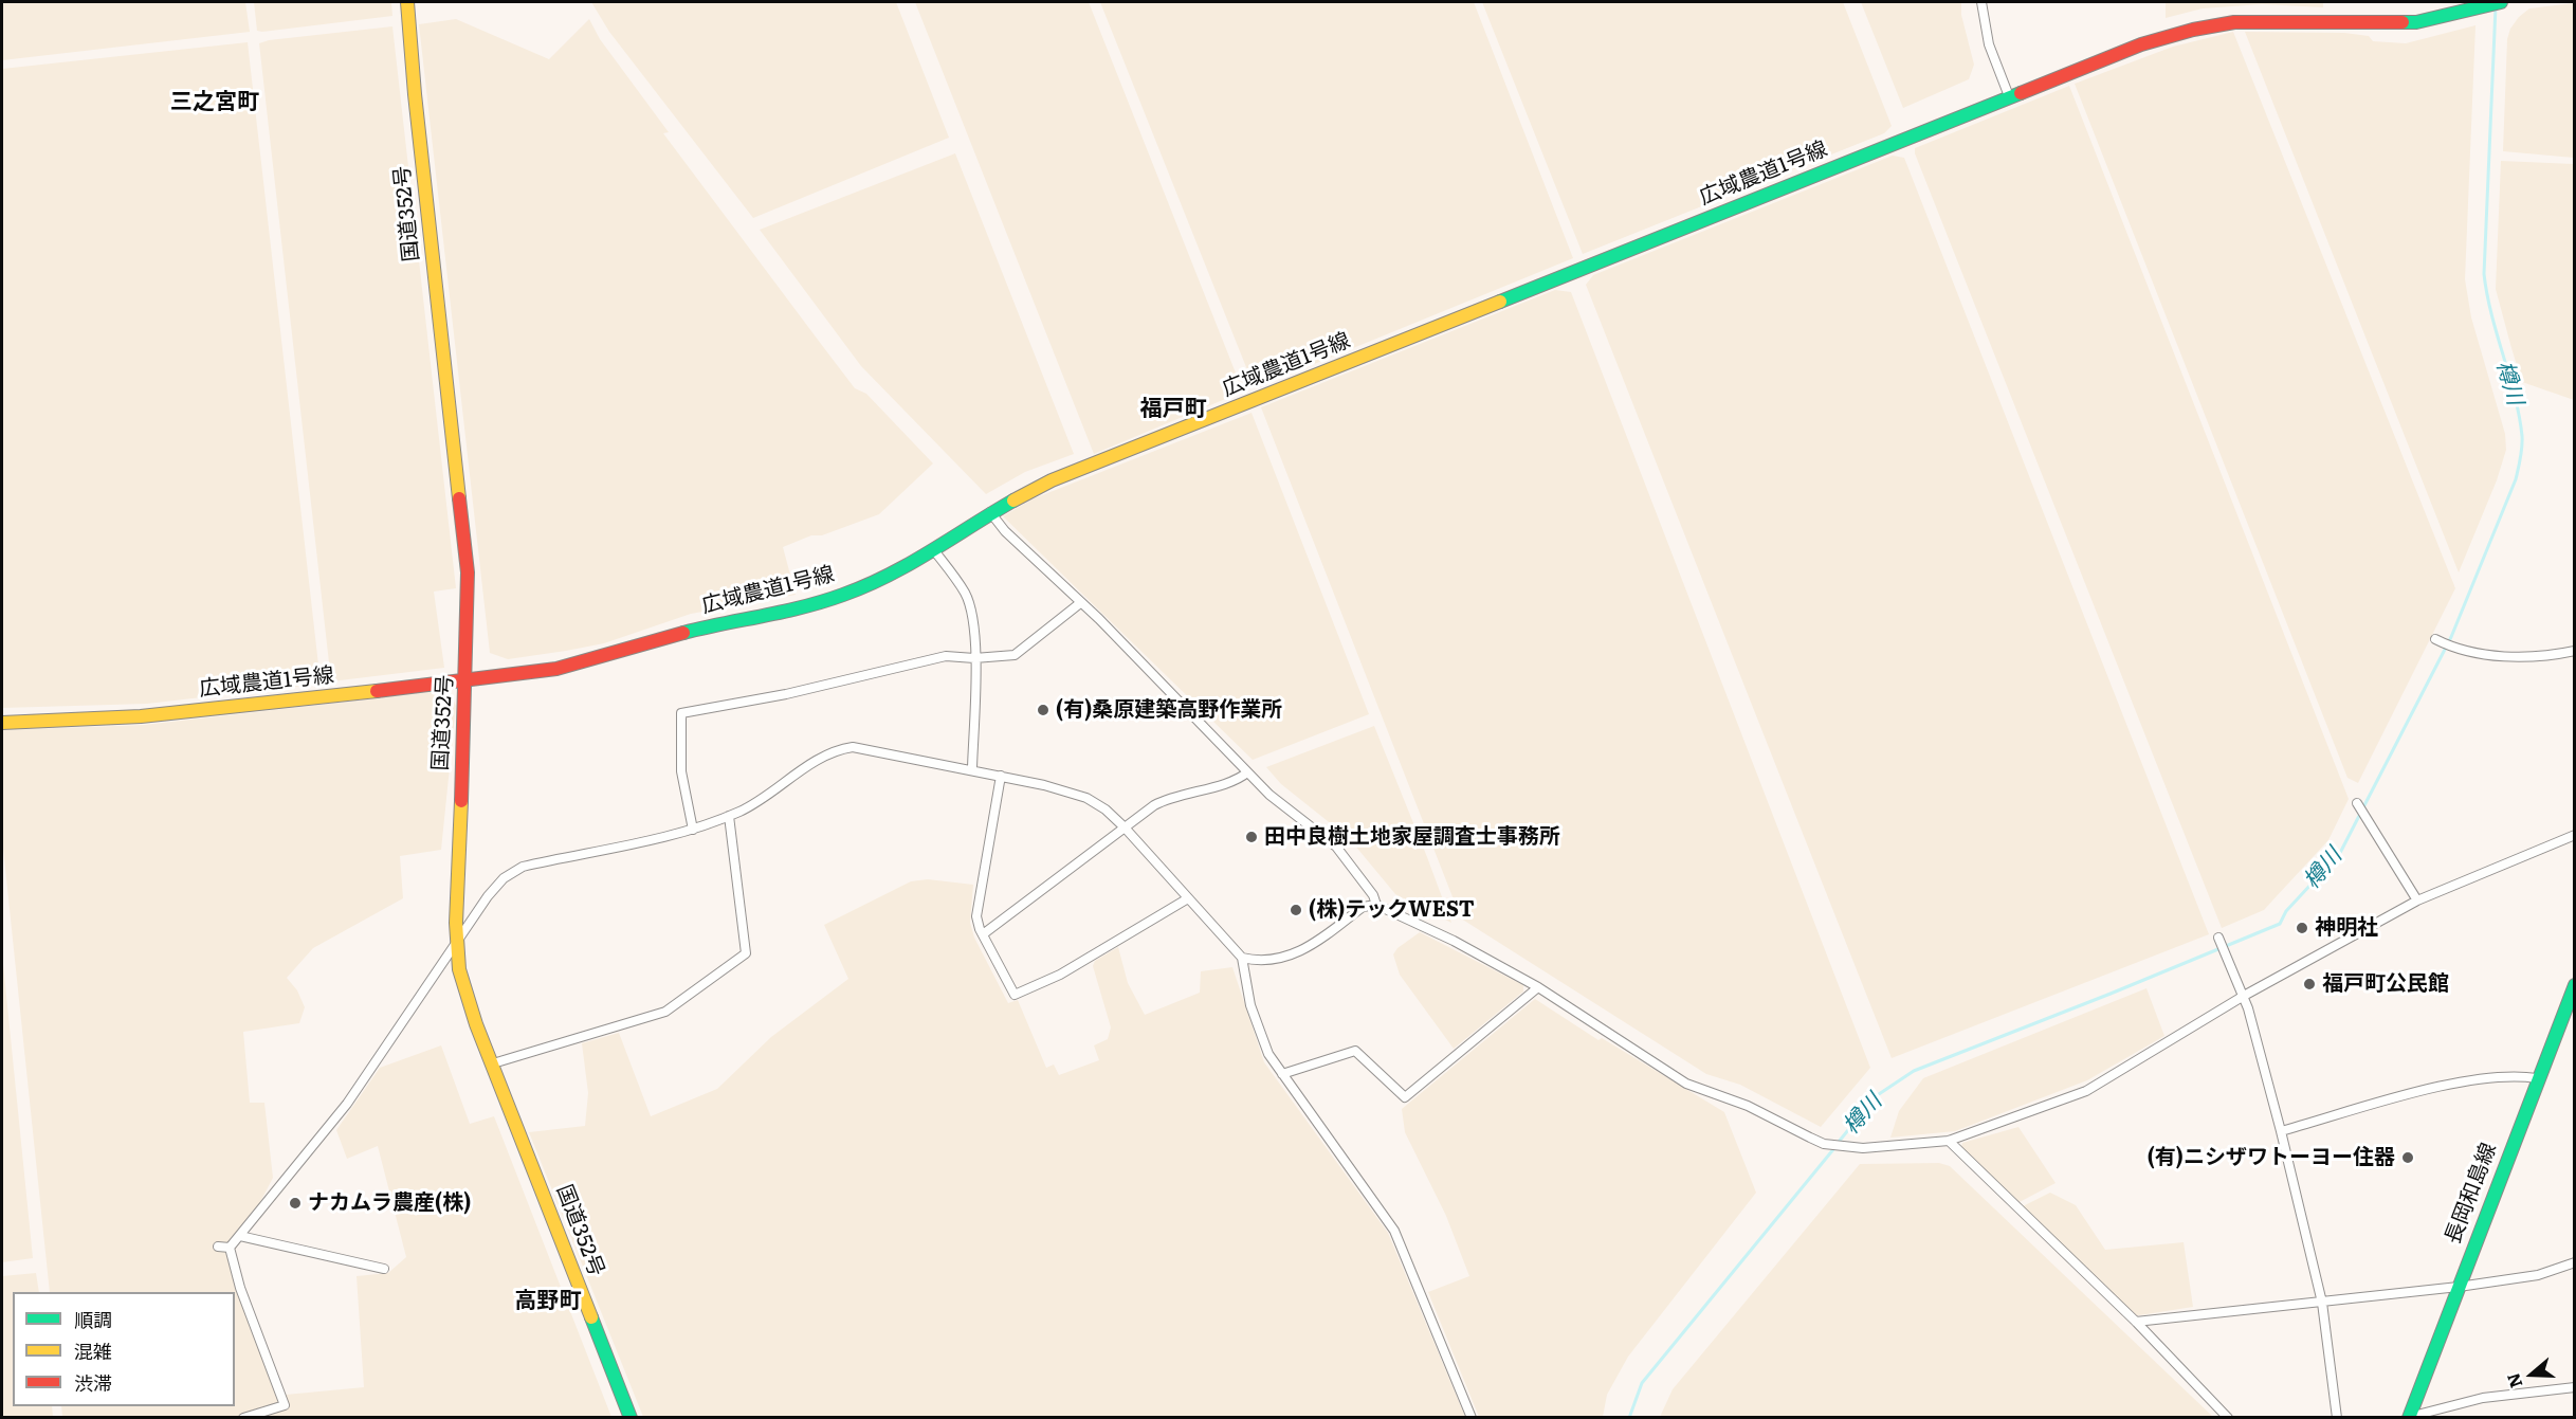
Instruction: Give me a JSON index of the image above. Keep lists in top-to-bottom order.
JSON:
{
  "streets": {
    "main road": ["広域農道1号線", "国道352号", "長岡和島線"]
  },
  "crossings": [
    ["広域農道1号線", "国道352号"]
  ],
  "districts": ["三之宮町", "福戸町", "高野町"],
  "water": ["樽川"],
  "places": [
    "(有)桑原建築高野作業所",
    "田中良樹土地家屋調査士事務所",
    "(株)テックWEST",
    "神明社",
    "福戸町公民館",
    "(有)ニシザワトーヨー住器",
    "ナカムラ農産(株)"
  ],
  "legend": ["順調", "混雑", "渋滞"],
  "north": "left"
}
